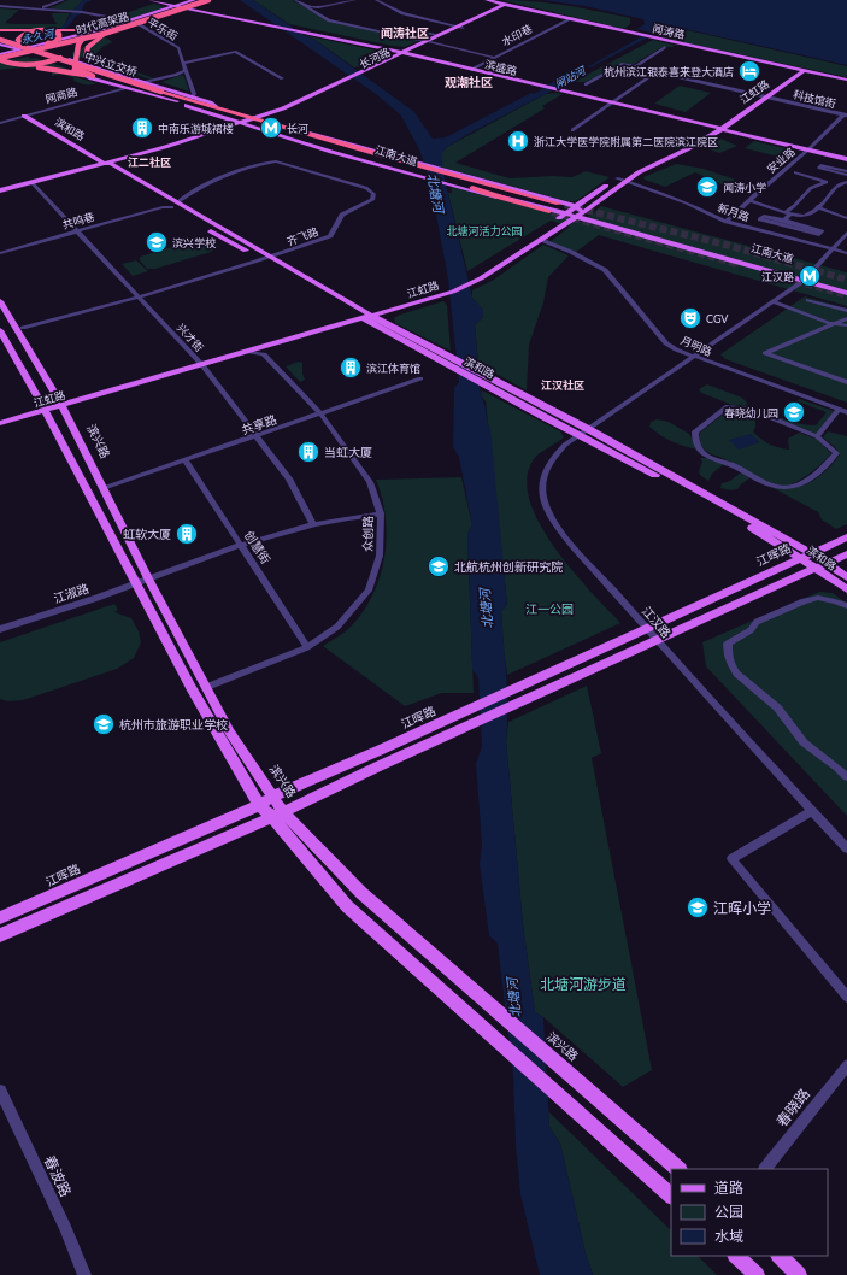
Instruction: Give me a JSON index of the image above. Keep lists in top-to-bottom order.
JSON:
{
  "streets": {
    "highway": ["时代高架路", "中兴立交桥", "江南大道"],
    "main road": [
      "闻涛路",
      "长河路",
      "滨盛路",
      "江虹路",
      "滨和路",
      "滨兴路",
      "江晖路"
    ],
    "street": [
      "平乐街",
      "水印巷",
      "网商路",
      "科技馆街",
      "安业路",
      "新月路",
      "共鸣巷",
      "齐飞路",
      "兴才街",
      "月明路",
      "共享路",
      "众创路",
      "创慧街",
      "江淑路",
      "江汉路",
      "春晓路",
      "春波路"
    ]
  },
  "crossings": [
    ["平乐街", "中兴立交桥"],
    ["平乐街", "江南大道"],
    ["闻涛路", "水印巷"],
    ["闻涛路", "长河路"],
    ["闻涛路", "江虹路"],
    ["水印巷", "滨盛路"],
    ["长河路", "滨盛路"],
    ["长河路", "滨和路"],
    ["长河路", "江南大道"],
    ["长河路", "兴才街"],
    ["中兴立交桥", "江南大道"],
    ["滨盛路", "江虹路"],
    ["滨盛路", "安业路"],
    ["江虹路", "科技馆街"],
    ["江虹路", "滨和路"],
    ["江虹路", "江南大道"],
    ["江虹路", "新月路"],
    ["江虹路", "兴才街"],
    ["江虹路", "月明路"],
    ["江虹路", "滨兴路"],
    ["江虹路", "众创路"],
    ["网商路", "滨和路"],
    ["网商路", "江南大道"],
    ["科技馆街", "安业路"],
    ["滨和路", "共鸣巷"],
    ["滨和路", "齐飞路"],
    ["滨和路", "江晖路"],
    ["滨和路", "江汉路"],
    ["江南大道", "江汉路"],
    ["安业路", "新月路"],
    ["新月路", "江汉路"],
    ["共鸣巷", "齐飞路"],
    ["共鸣巷", "兴才街"],
    ["齐飞路", "兴才街"],
    ["兴才街", "共享路"],
    ["兴才街", "江淑路"],
    ["月明路", "江汉路"],
    ["共享路", "滨兴路"],
    ["共享路", "众创路"],
    ["共享路", "创慧街"],
    ["滨兴路", "众创路"],
    ["滨兴路", "江晖路"],
    ["滨兴路", "江淑路"],
    ["众创路", "创慧街"],
    ["众创路", "江淑路"],
    ["创慧街", "江淑路"],
    ["江晖路", "江汉路"]
  ],
  "districts": [
    "闻涛社区",
    "观潮社区",
    "江二社区",
    "江汉社区"
  ],
  "water": ["永久河", "闸站河", "北塘河"],
  "parks": ["北塘河活力公园", "江一公园", "北塘河游步道"],
  "places": {
    "hotel": ["杭州滨江银泰喜来登大酒店"],
    "building": [
      "中南乐游城裙楼",
      "滨江体育馆",
      "当虹大厦",
      "虹软大厦"
    ],
    "metro station": ["长河", "江汉路"],
    "hospital": ["浙江大学医学院附属第二医院滨江院区"],
    "school or university": [
      "闻涛小学",
      "滨兴学校",
      "春晓幼儿园",
      "北航杭州创新研究院",
      "杭州市旅游职业学校",
      "江晖小学"
    ],
    "theatre": ["CGV"]
  },
  "legend": ["道路", "公园", "水域"]
}
